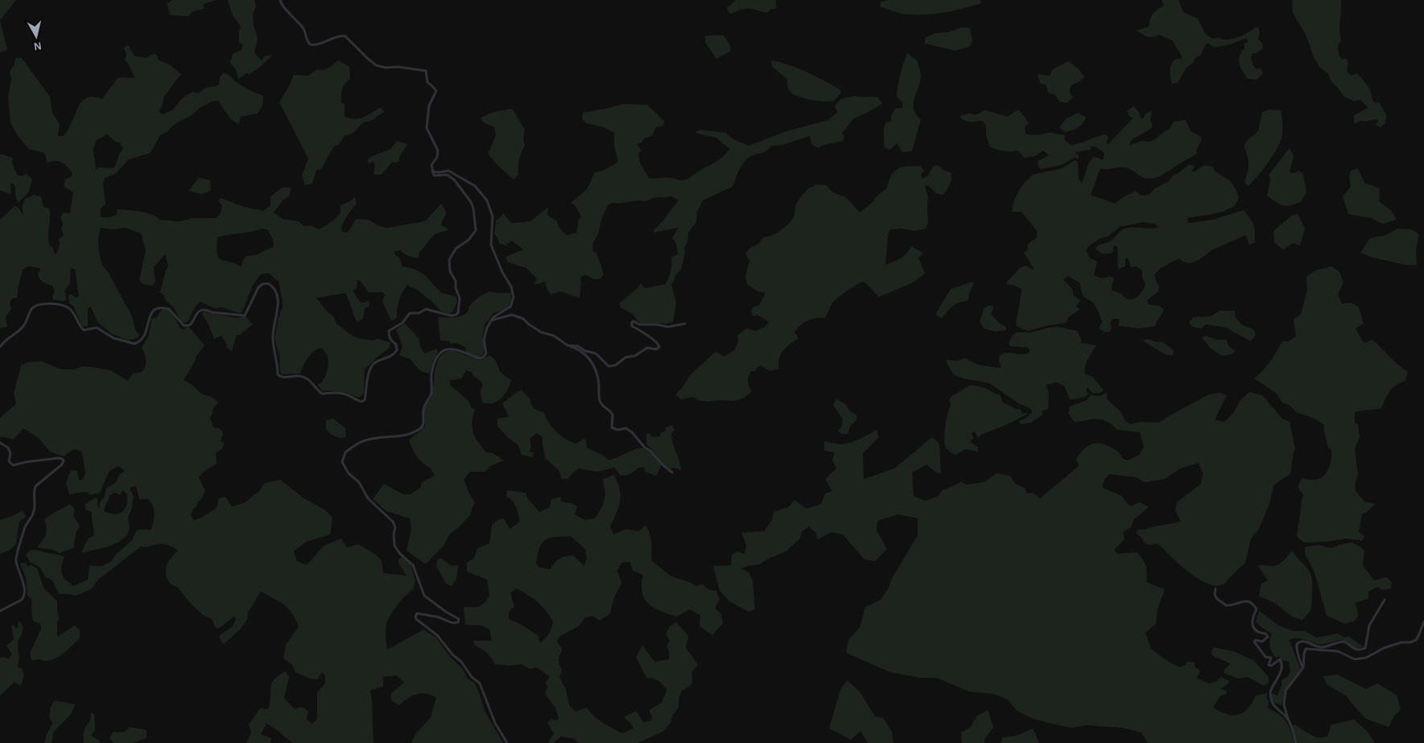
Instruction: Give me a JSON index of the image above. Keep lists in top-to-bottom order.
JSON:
{
  "north": "bottom"
}
